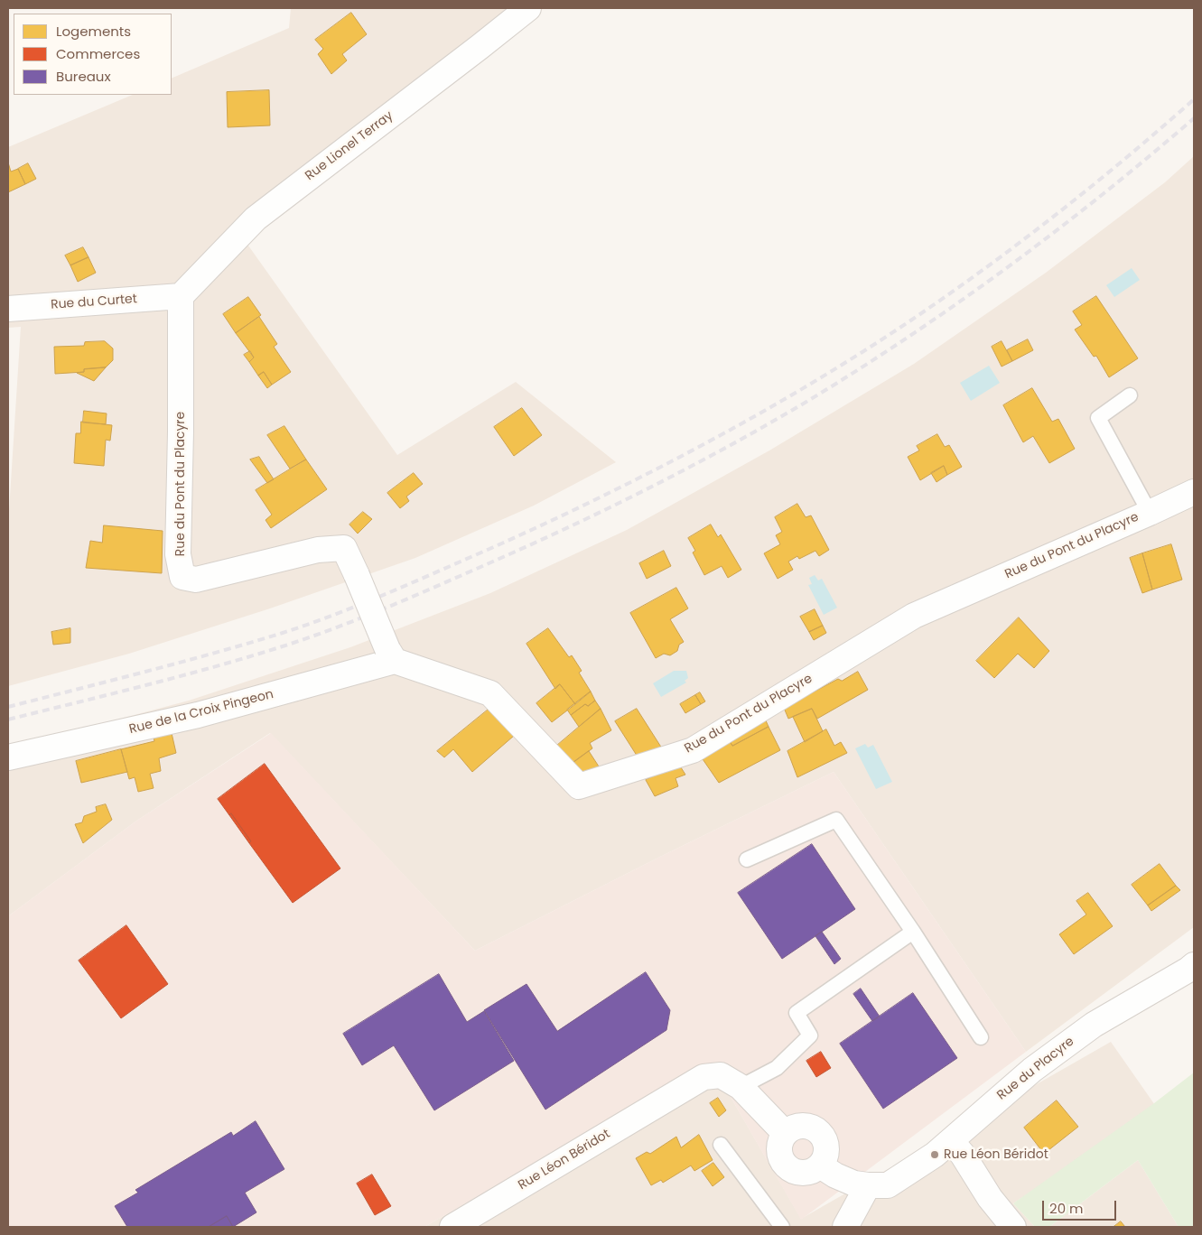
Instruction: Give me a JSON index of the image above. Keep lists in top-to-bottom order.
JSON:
{
  "streets": {
    "street": [
      "Rue Lionel Terray",
      "Rue du Curtet",
      "Rue du Pont du Placyre",
      "Rue de la Croix Pingeon",
      "Rue du Placyre",
      "Rue Léon Béridot"
    ]
  },
  "crossings": [
    ["Rue Lionel Terray", "Rue du Curtet"],
    ["Rue Lionel Terray", "Rue du Pont du Placyre"],
    ["Rue du Curtet", "Rue du Pont du Placyre"],
    ["Rue du Pont du Placyre", "Rue de la Croix Pingeon"]
  ],
  "places": ["Rue Léon Béridot"],
  "legend": ["Logements", "Commerces", "Bureaux"],
  "scale_bar": "20 m"
}
